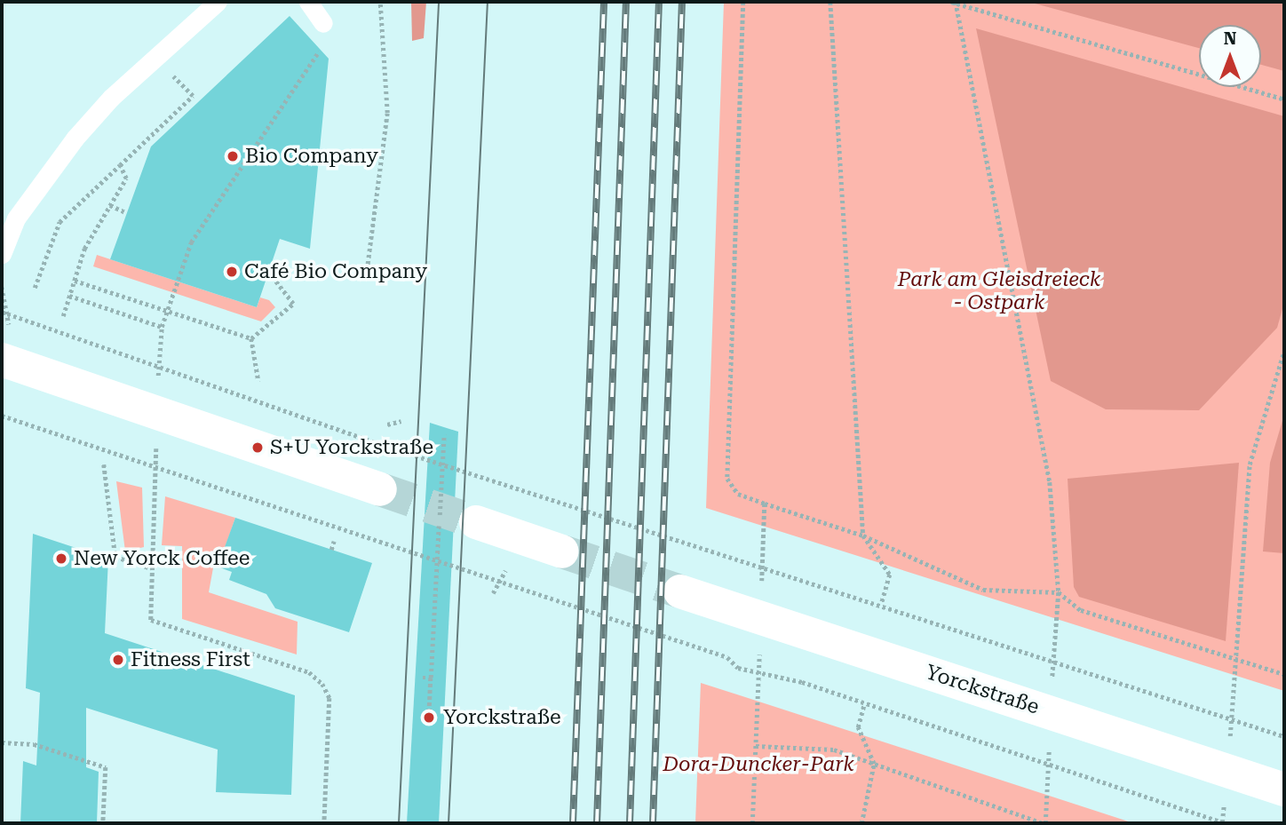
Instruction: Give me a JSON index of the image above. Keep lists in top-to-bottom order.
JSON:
{
  "streets": {
    "main road": ["Yorckstraße"]
  },
  "parks": ["Park am Gleisdreieck - Ostpark", "Dora-Duncker-Park"],
  "places": [
    "Bio Company",
    "Café Bio Company",
    "S+U Yorckstraße",
    "New Yorck Coffee",
    "Fitness First",
    "Yorckstraße"
  ],
  "north": "top"
}
